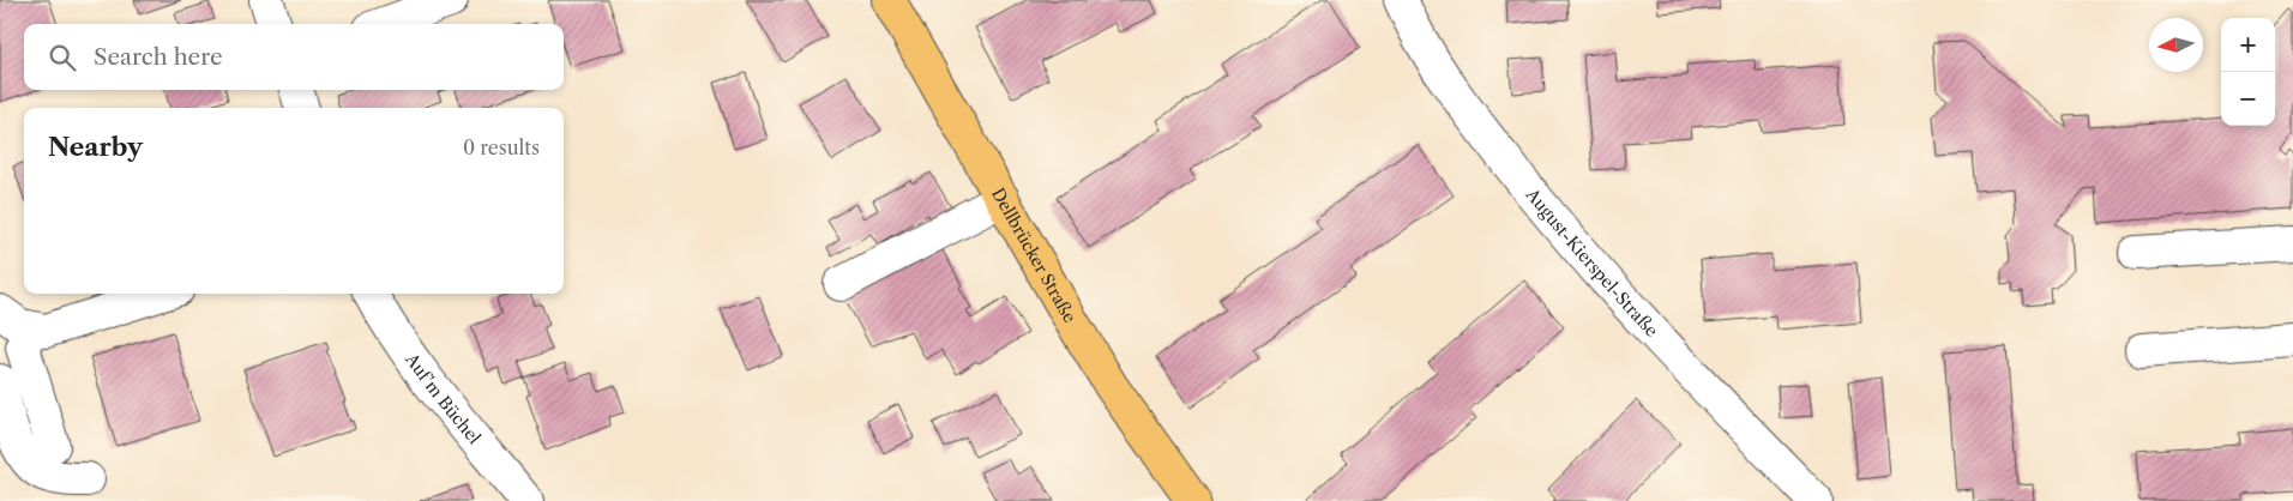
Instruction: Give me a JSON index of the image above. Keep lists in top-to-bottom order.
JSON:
{
  "streets": {
    "main road": ["Dellbrücker Straße"],
    "street": ["August-Kierspel-Straße", "Auf'm Büchel"]
  },
  "north": "left",
  "page": {
    "map_buttons": ["+", "−"],
    "search": "Search here",
    "heading": ["Nearby", "0 results"]
  }
}
